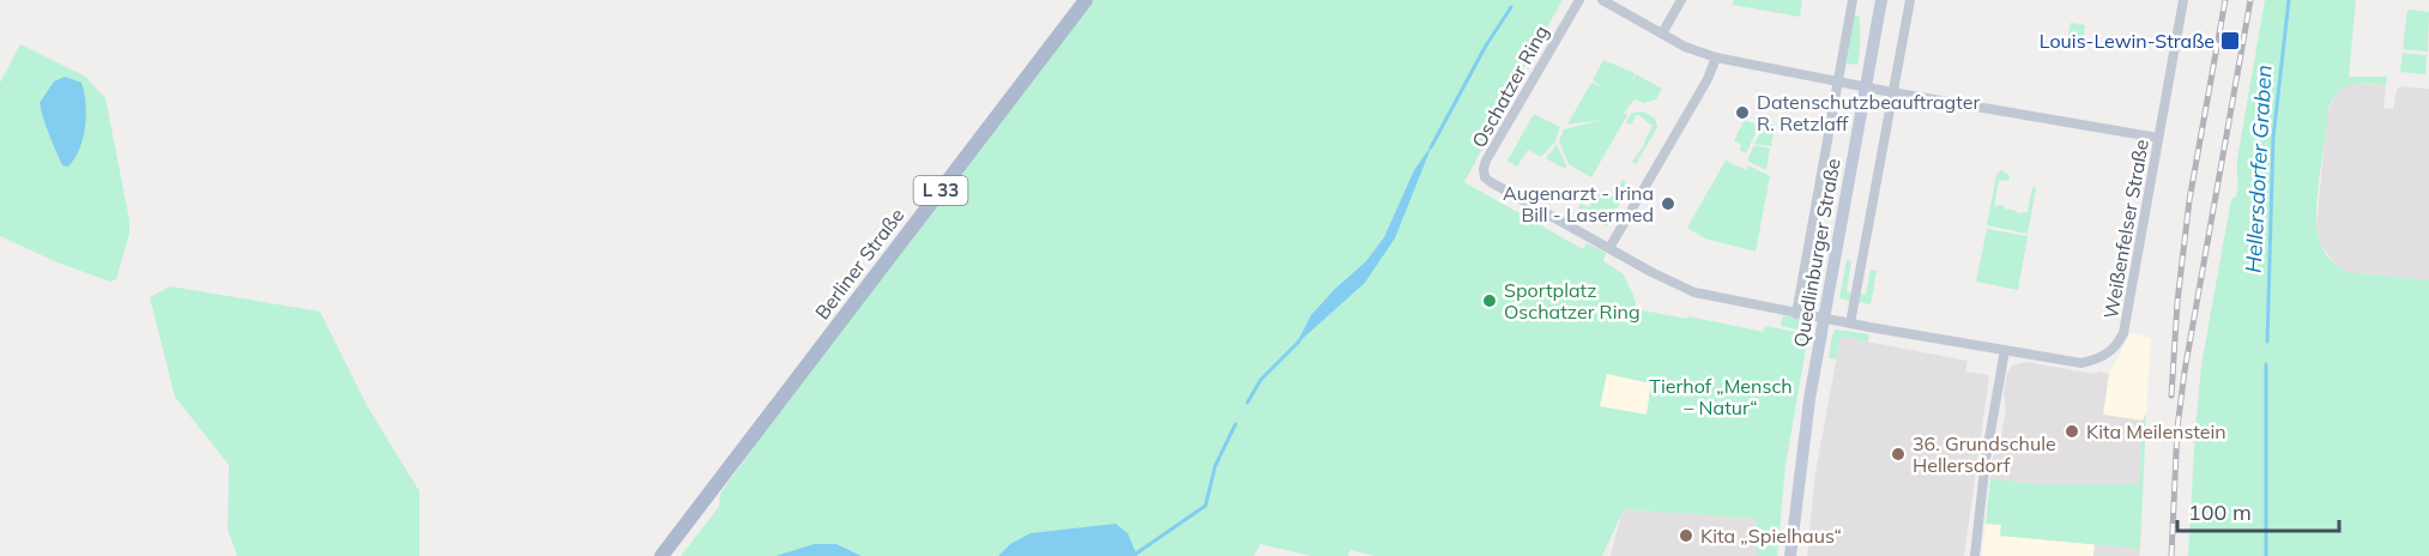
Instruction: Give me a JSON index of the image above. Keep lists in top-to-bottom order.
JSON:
{
  "streets": {
    "main road": ["L 33", "Berliner Straße"],
    "street": ["Oschatzer Ring", "Weißenfelser Straße", "Quedlinburger Straße"]
  },
  "crossings": [
    ["Oschatzer Ring", "Weißenfelser Straße"],
    ["Oschatzer Ring", "Quedlinburger Straße"],
    ["Weißenfelser Straße", "Quedlinburger Straße"]
  ],
  "water": ["Hellersdorfer Graben"],
  "parks": ["Tierhof „Mensch – Natur“"],
  "places": {
    "transit": ["Louis-Lewin-Straße"],
    "other": [
      "Datenschutzbeauftragter R. Retzlaff",
      "Augenarzt - Irina Bill - Lasermed",
      "Sportplatz Oschatzer Ring",
      "Kita Meilenstein",
      "36. Grundschule Hellersdorf",
      "Kita „Spielhaus“"
    ]
  },
  "scale_bar": "100 m"
}
